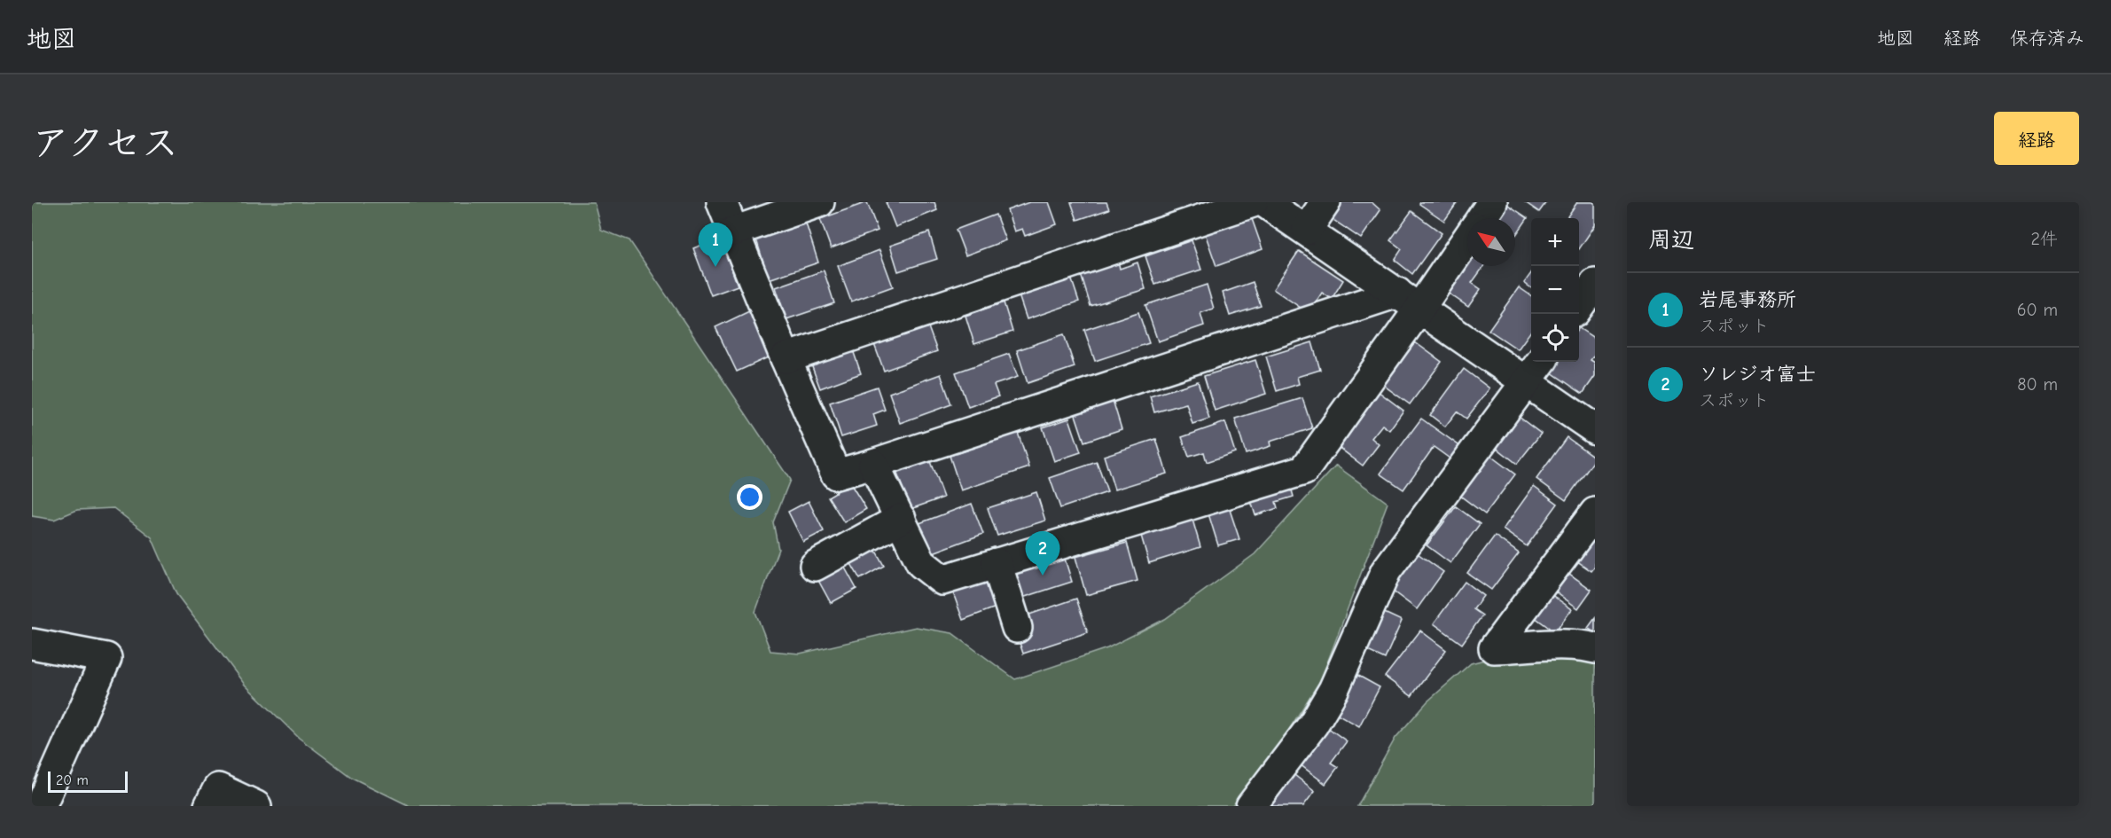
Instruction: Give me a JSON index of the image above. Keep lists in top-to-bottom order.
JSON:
{
  "scale_bar": "20 m",
  "north": "top left",
  "page": {
    "header": "地図",
    "nav": ["地図", "経路", "保存済み"],
    "title": "アクセス",
    "buttons": "経路",
    "heading": ["周辺", "2件"],
    "map_buttons": ["+", "−"],
    "pins": ["1", "2"],
    "list": [
      {
        "mark": "1",
        "name": "岩尾事務所",
        "note": "スポット",
        "value": "60 m"
      },
      {
        "mark": "2",
        "name": "ソレジオ富士",
        "note": "スポット",
        "value": "80 m"
      }
    ],
    "scale": "20 m"
  }
}
